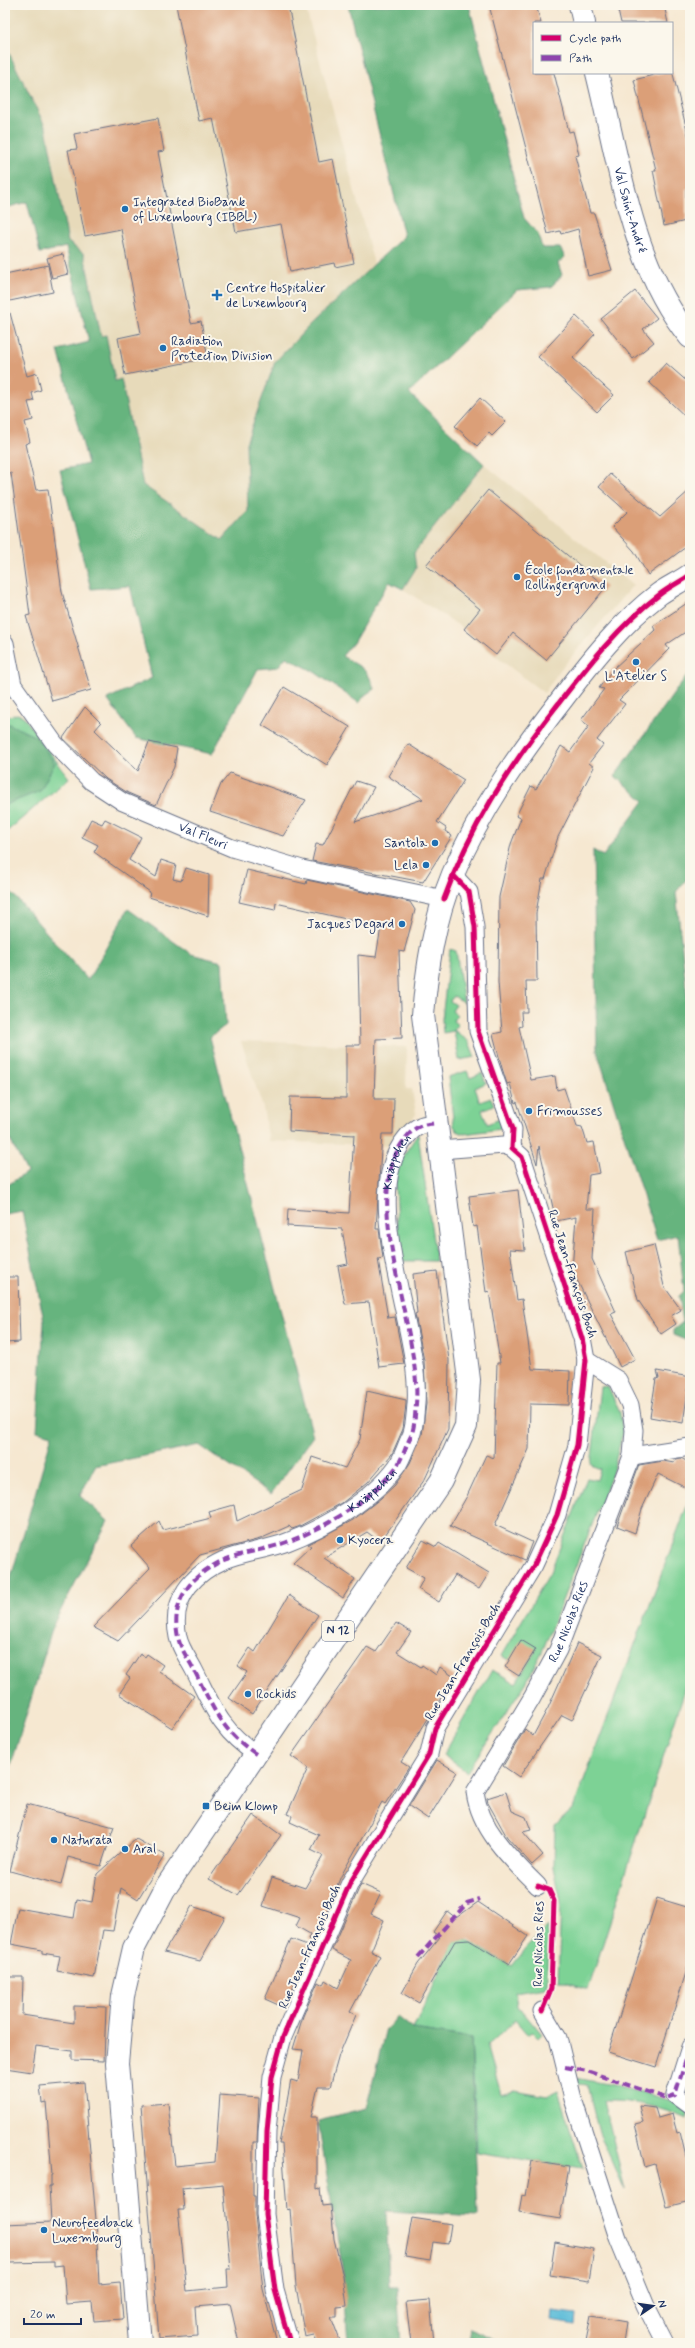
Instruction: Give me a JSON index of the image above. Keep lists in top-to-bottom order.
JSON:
{
  "streets": {
    "main road": ["Val Saint-André", "N 12"],
    "street": [
      "Val Fleuri",
      "Knäppchen",
      "Rue Jean-François Boch",
      "Rue Nicolas Ries"
    ]
  },
  "crossings": [
    ["Val Fleuri", "N 12"],
    ["Knäppchen", "N 12"],
    ["Rue Jean-François Boch", "Rue Nicolas Ries"]
  ],
  "places": {
    "other": [
      "Integrated BioBank of Luxembourg (IBBL)",
      "Radiation Protection Division",
      "École fondamentale Rollingergrund",
      "L'Atelier S",
      "Santola",
      "Lela",
      "Jacques Degard",
      "Frimousses",
      "Kyocera",
      "Rockids",
      "Naturata",
      "Aral",
      "Neurofeedback Luxembourg"
    ],
    "health": ["Centre Hospitalier de Luxembourg"],
    "transit": ["Beim Klomp"]
  },
  "legend": ["Cycle path", "Path"],
  "scale_bar": "20 m",
  "north": "right"
}
